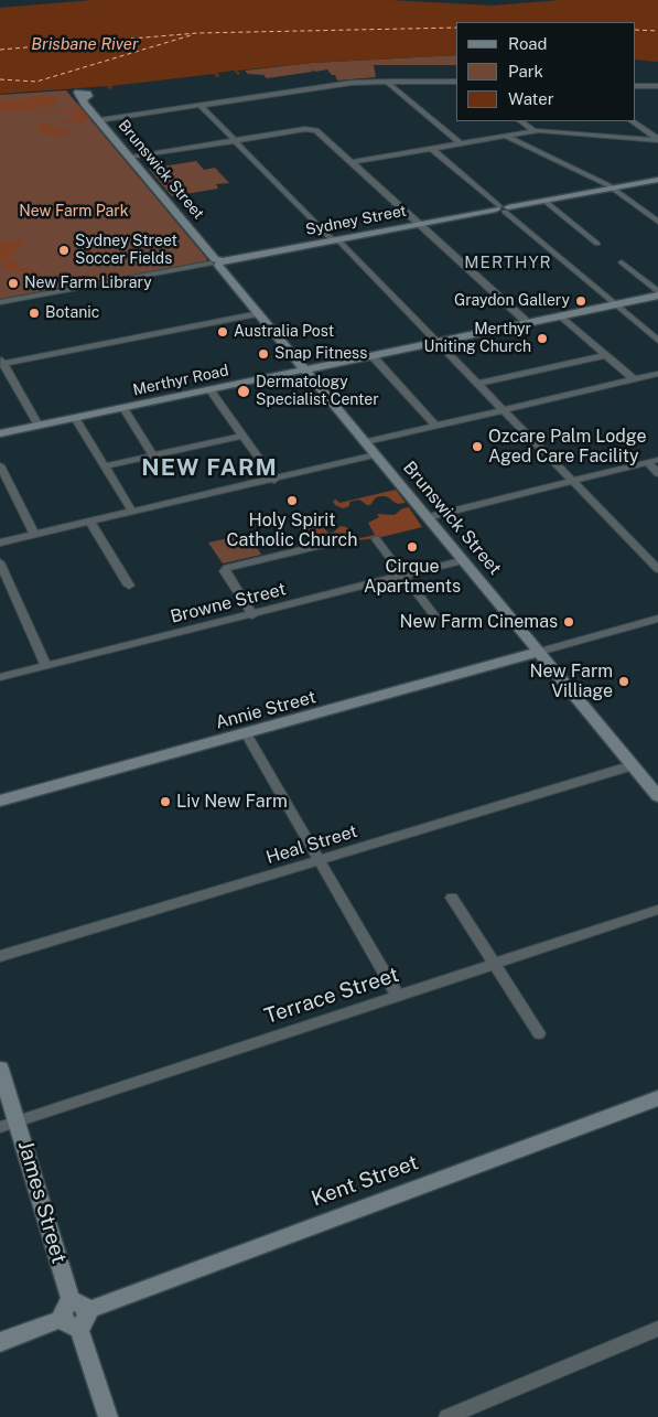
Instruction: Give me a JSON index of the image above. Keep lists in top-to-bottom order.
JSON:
{
  "streets": {
    "street": [
      "Brunswick Street",
      "Sydney Street",
      "Merthyr Road",
      "Browne Street",
      "Annie Street",
      "Heal Street",
      "Terrace Street",
      "Kent Street",
      "James Street"
    ]
  },
  "crossings": [
    ["Brunswick Street", "Sydney Street"],
    ["Brunswick Street", "Merthyr Road"],
    ["Brunswick Street", "Browne Street"],
    ["Brunswick Street", "Annie Street"],
    ["Brunswick Street", "Heal Street"],
    ["Terrace Street", "James Street"],
    ["Kent Street", "James Street"]
  ],
  "districts": ["MERTHYR", "NEW FARM"],
  "water": ["Brisbane River"],
  "parks": ["New Farm Park"],
  "places": [
    "Sydney Street Soccer Fields",
    "New Farm Library",
    "Graydon Gallery",
    "Botanic",
    "Australia Post",
    "Merthyr Uniting Church",
    "Snap Fitness",
    "Dermatology Specialist Center",
    "Ozcare Palm Lodge Aged Care Facility",
    "Holy Spirit Catholic Church",
    "Cirque Apartments",
    "New Farm Cinemas",
    "New Farm Villiage",
    "Liv New Farm"
  ],
  "legend": ["Road", "Park", "Water"]
}
